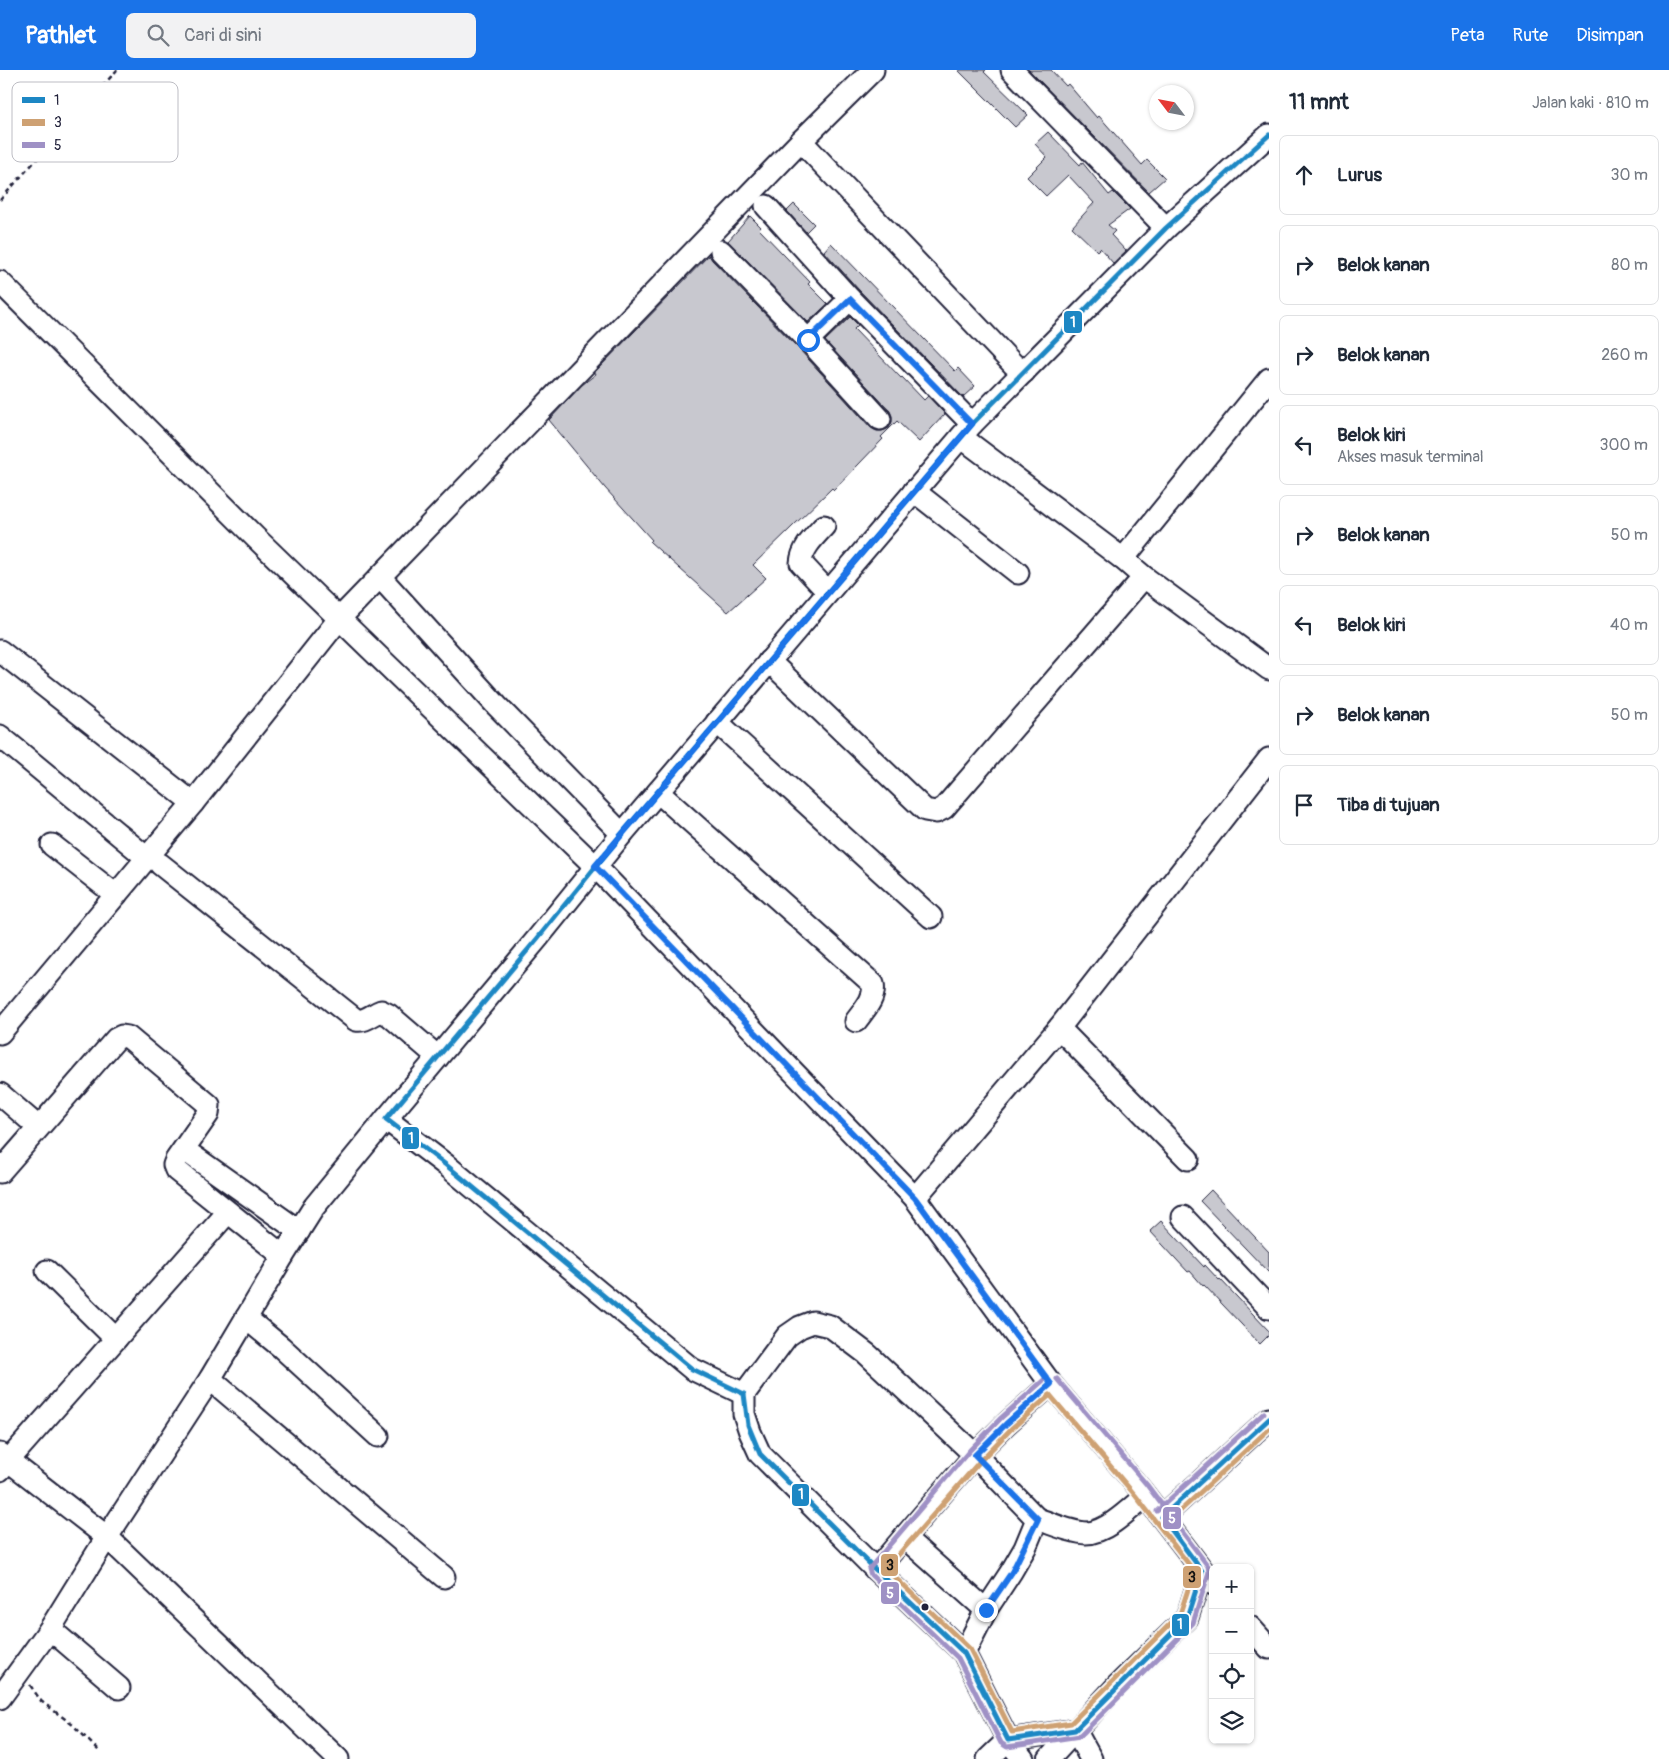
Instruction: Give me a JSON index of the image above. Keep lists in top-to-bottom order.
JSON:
{
  "lines": ["transit line 1", "transit line 5", "transit line 3"],
  "legend": ["1", "3", "5"],
  "north": "top left",
  "page": {
    "header": "Pathlet",
    "search": "Cari di sini",
    "nav": ["Peta", "Rute", "Disimpan"],
    "heading": ["11 mnt", "Jalan kaki · 810 m"],
    "list": [
      ["Lurus", "30 m"],
      ["Belok kanan", "80 m"],
      ["Belok kanan", "260 m"],
      ["Belok kiri", "Akses masuk terminal", "300 m"],
      ["Belok kanan", "50 m"],
      ["Belok kiri", "40 m"],
      ["Belok kanan", "50 m"],
      "Tiba di tujuan"
    ],
    "map_buttons": ["+", "−"]
  }
}
